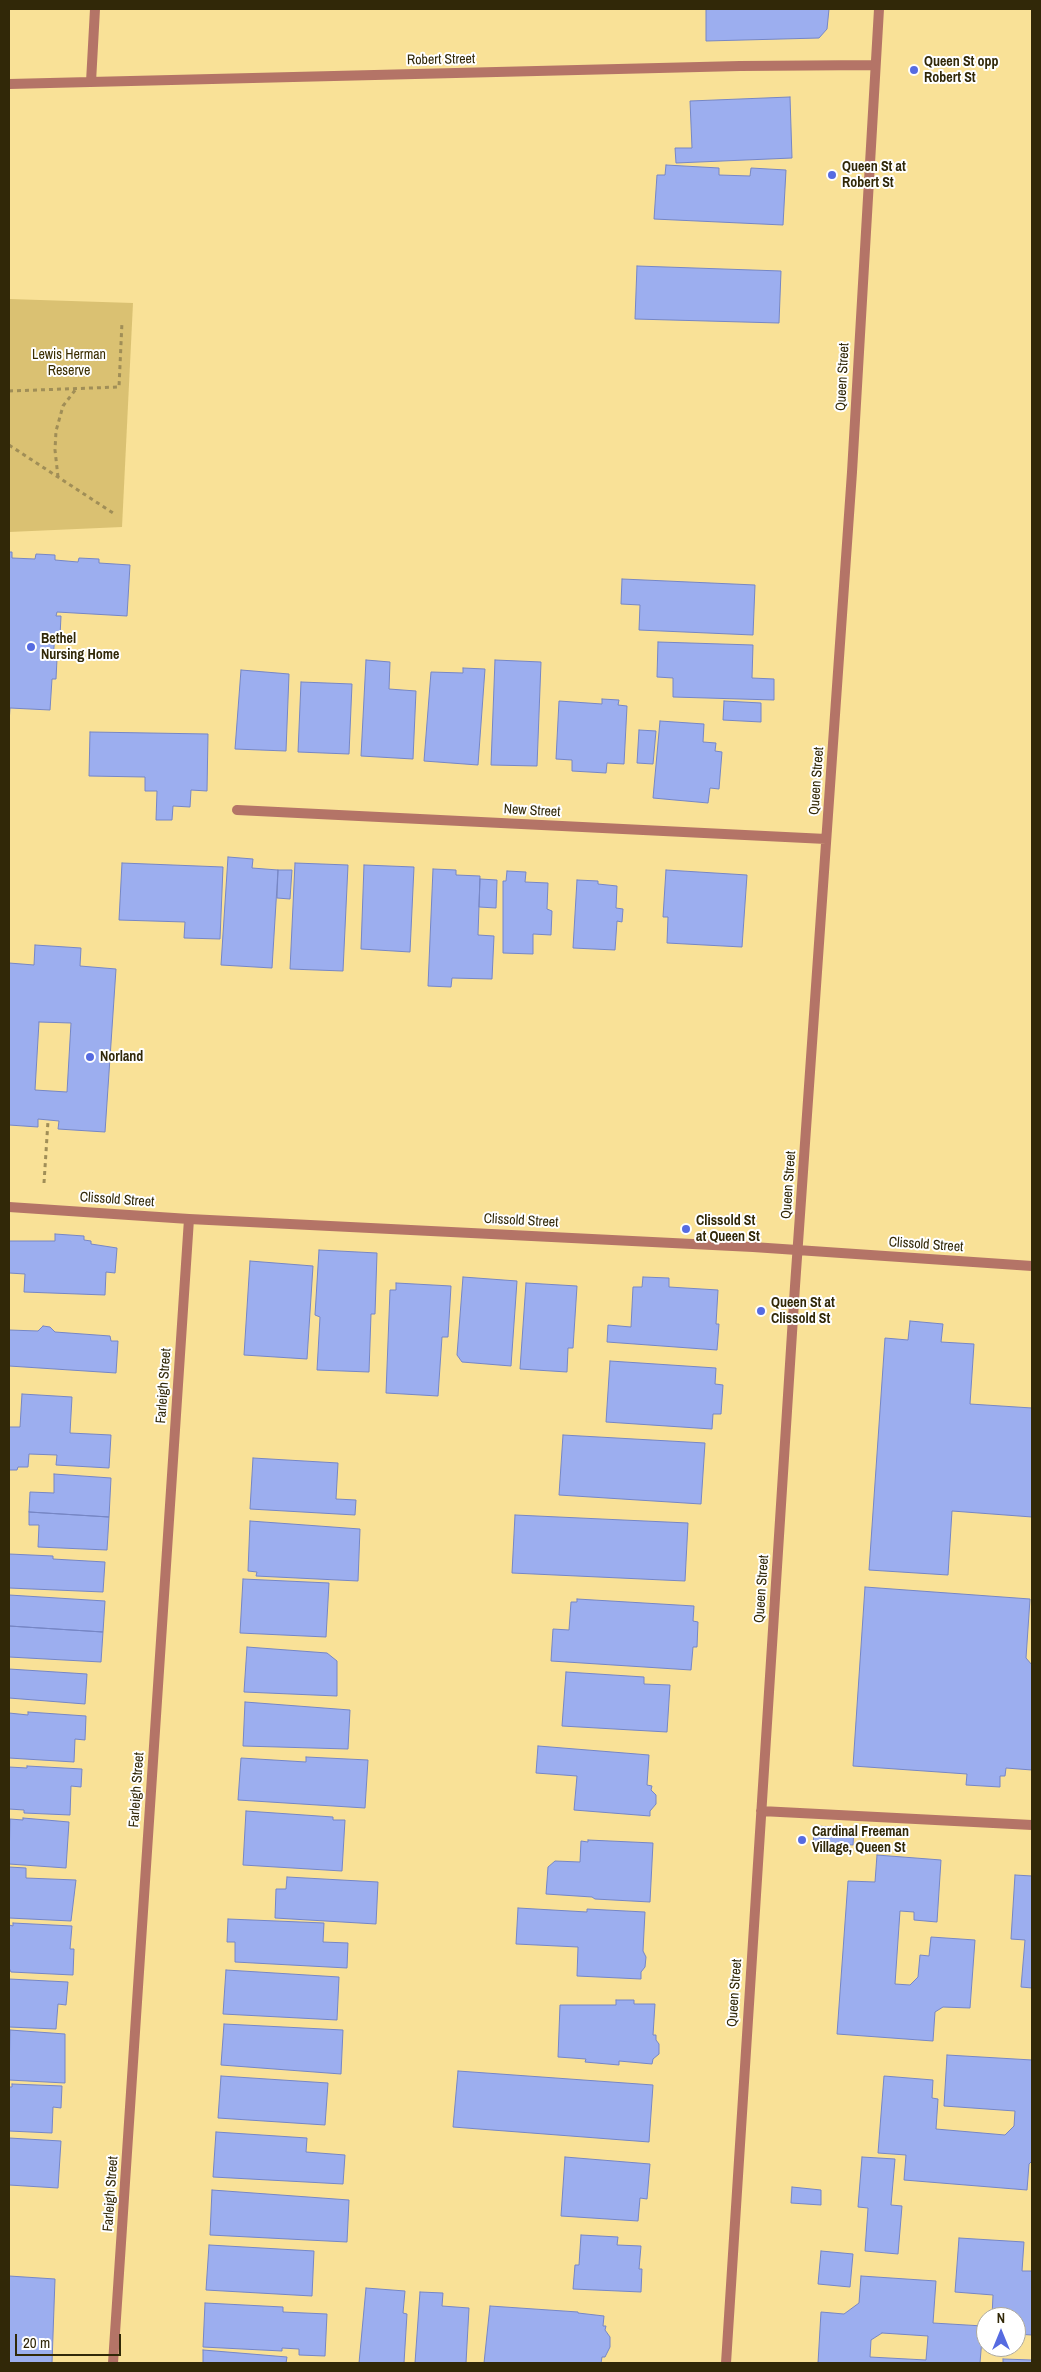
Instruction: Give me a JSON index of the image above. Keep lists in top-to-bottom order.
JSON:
{
  "streets": {
    "street": [
      "Robert Street",
      "Queen Street",
      "New Street",
      "Clissold Street",
      "Farleigh Street"
    ]
  },
  "crossings": [
    ["Robert Street", "Queen Street"],
    ["Queen Street", "New Street"],
    ["Queen Street", "Clissold Street"],
    ["Clissold Street", "Farleigh Street"]
  ],
  "parks": ["Lewis Herman Reserve"],
  "places": [
    "Queen St opp Robert St",
    "Queen St at Robert St",
    "Bethel Nursing Home",
    "Norland",
    "Clissold St at Queen St",
    "Queen St at Clissold St",
    "Cardinal Freeman Village, Queen St"
  ],
  "scale_bar": "20 m",
  "north": "top"
}
